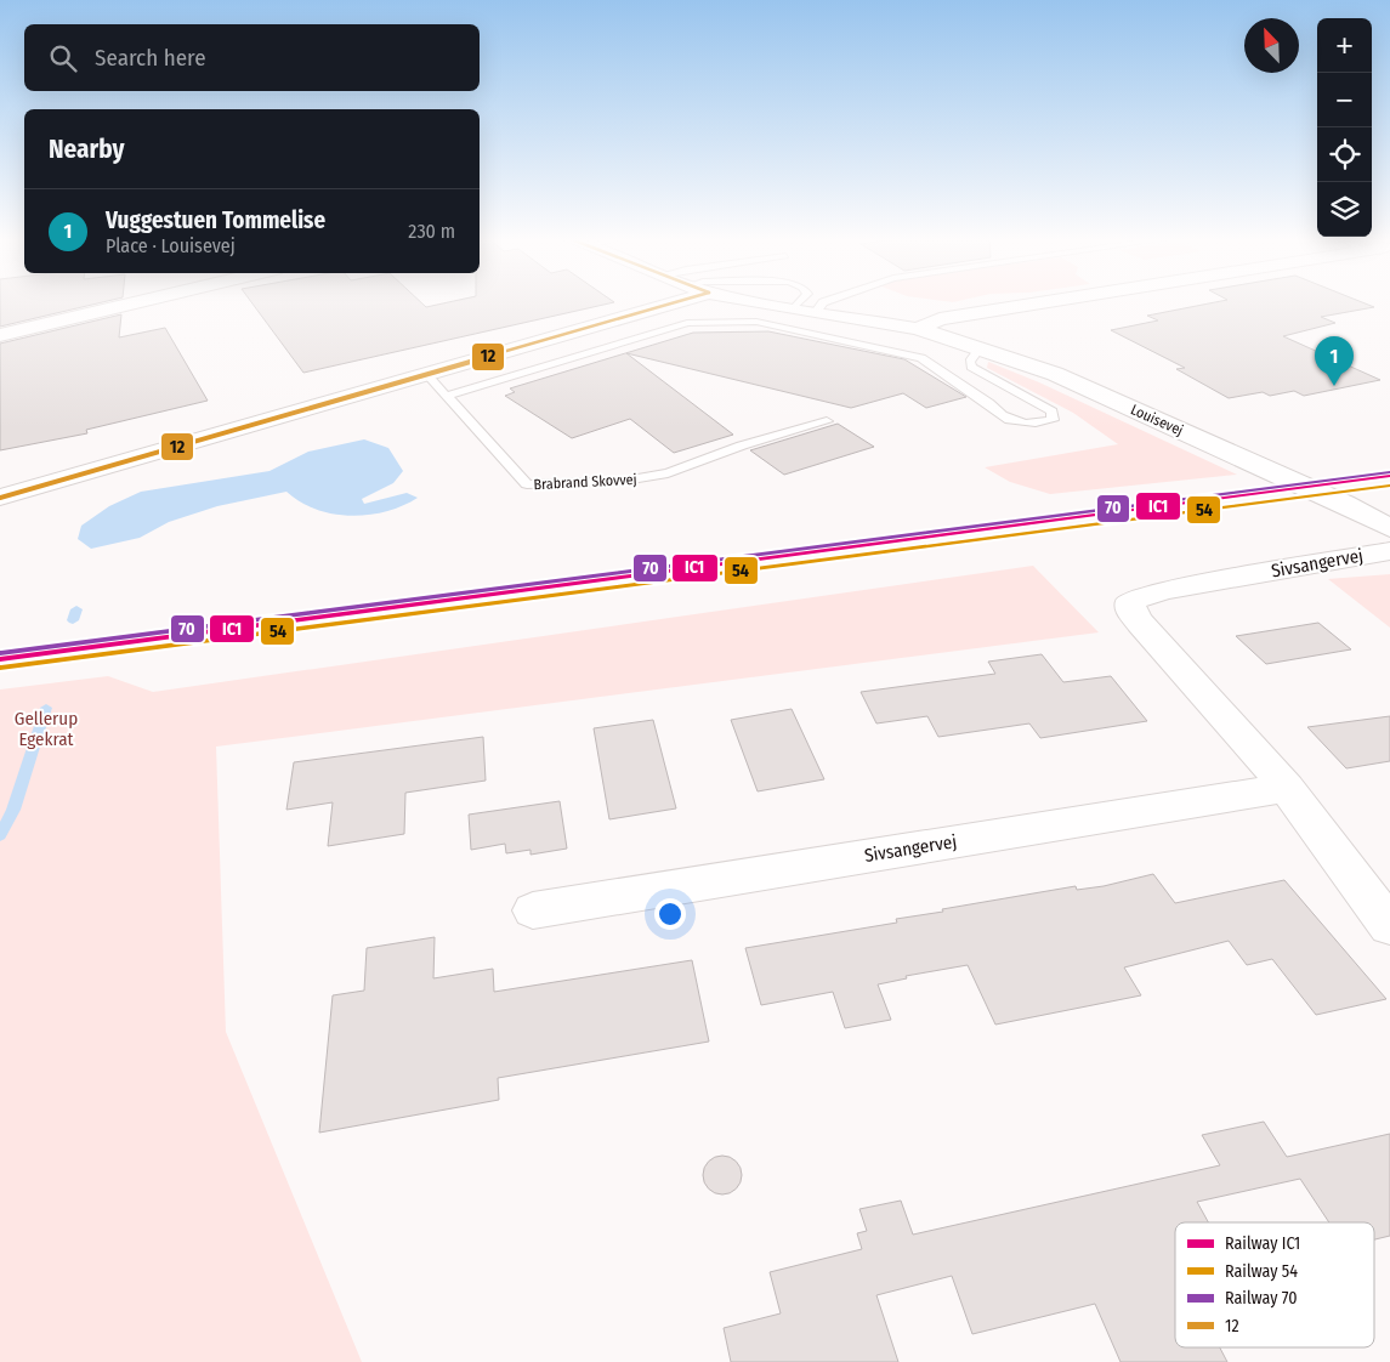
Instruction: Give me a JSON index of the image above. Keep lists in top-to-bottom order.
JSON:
{
  "streets": {
    "street": ["Louisevej", "Sivsangervej"],
    "lane": ["Brabrand Skovvej"]
  },
  "parks": ["Gellerup Egekrat"],
  "lines": [
    "transit line 12",
    "rail line 70",
    "rail line IC1",
    "rail line 54"
  ],
  "legend": [
    "Railway IC1",
    "Railway 54",
    "Railway 70",
    "12"
  ],
  "north": "top left",
  "page": {
    "map_buttons": ["+", "−"],
    "search": "Search here",
    "heading": "Nearby",
    "list": [
      {
        "mark": "1",
        "name": "Vuggestuen Tommelise",
        "note": "Place · Louisevej",
        "value": "230 m"
      }
    ],
    "pins": "1"
  }
}
